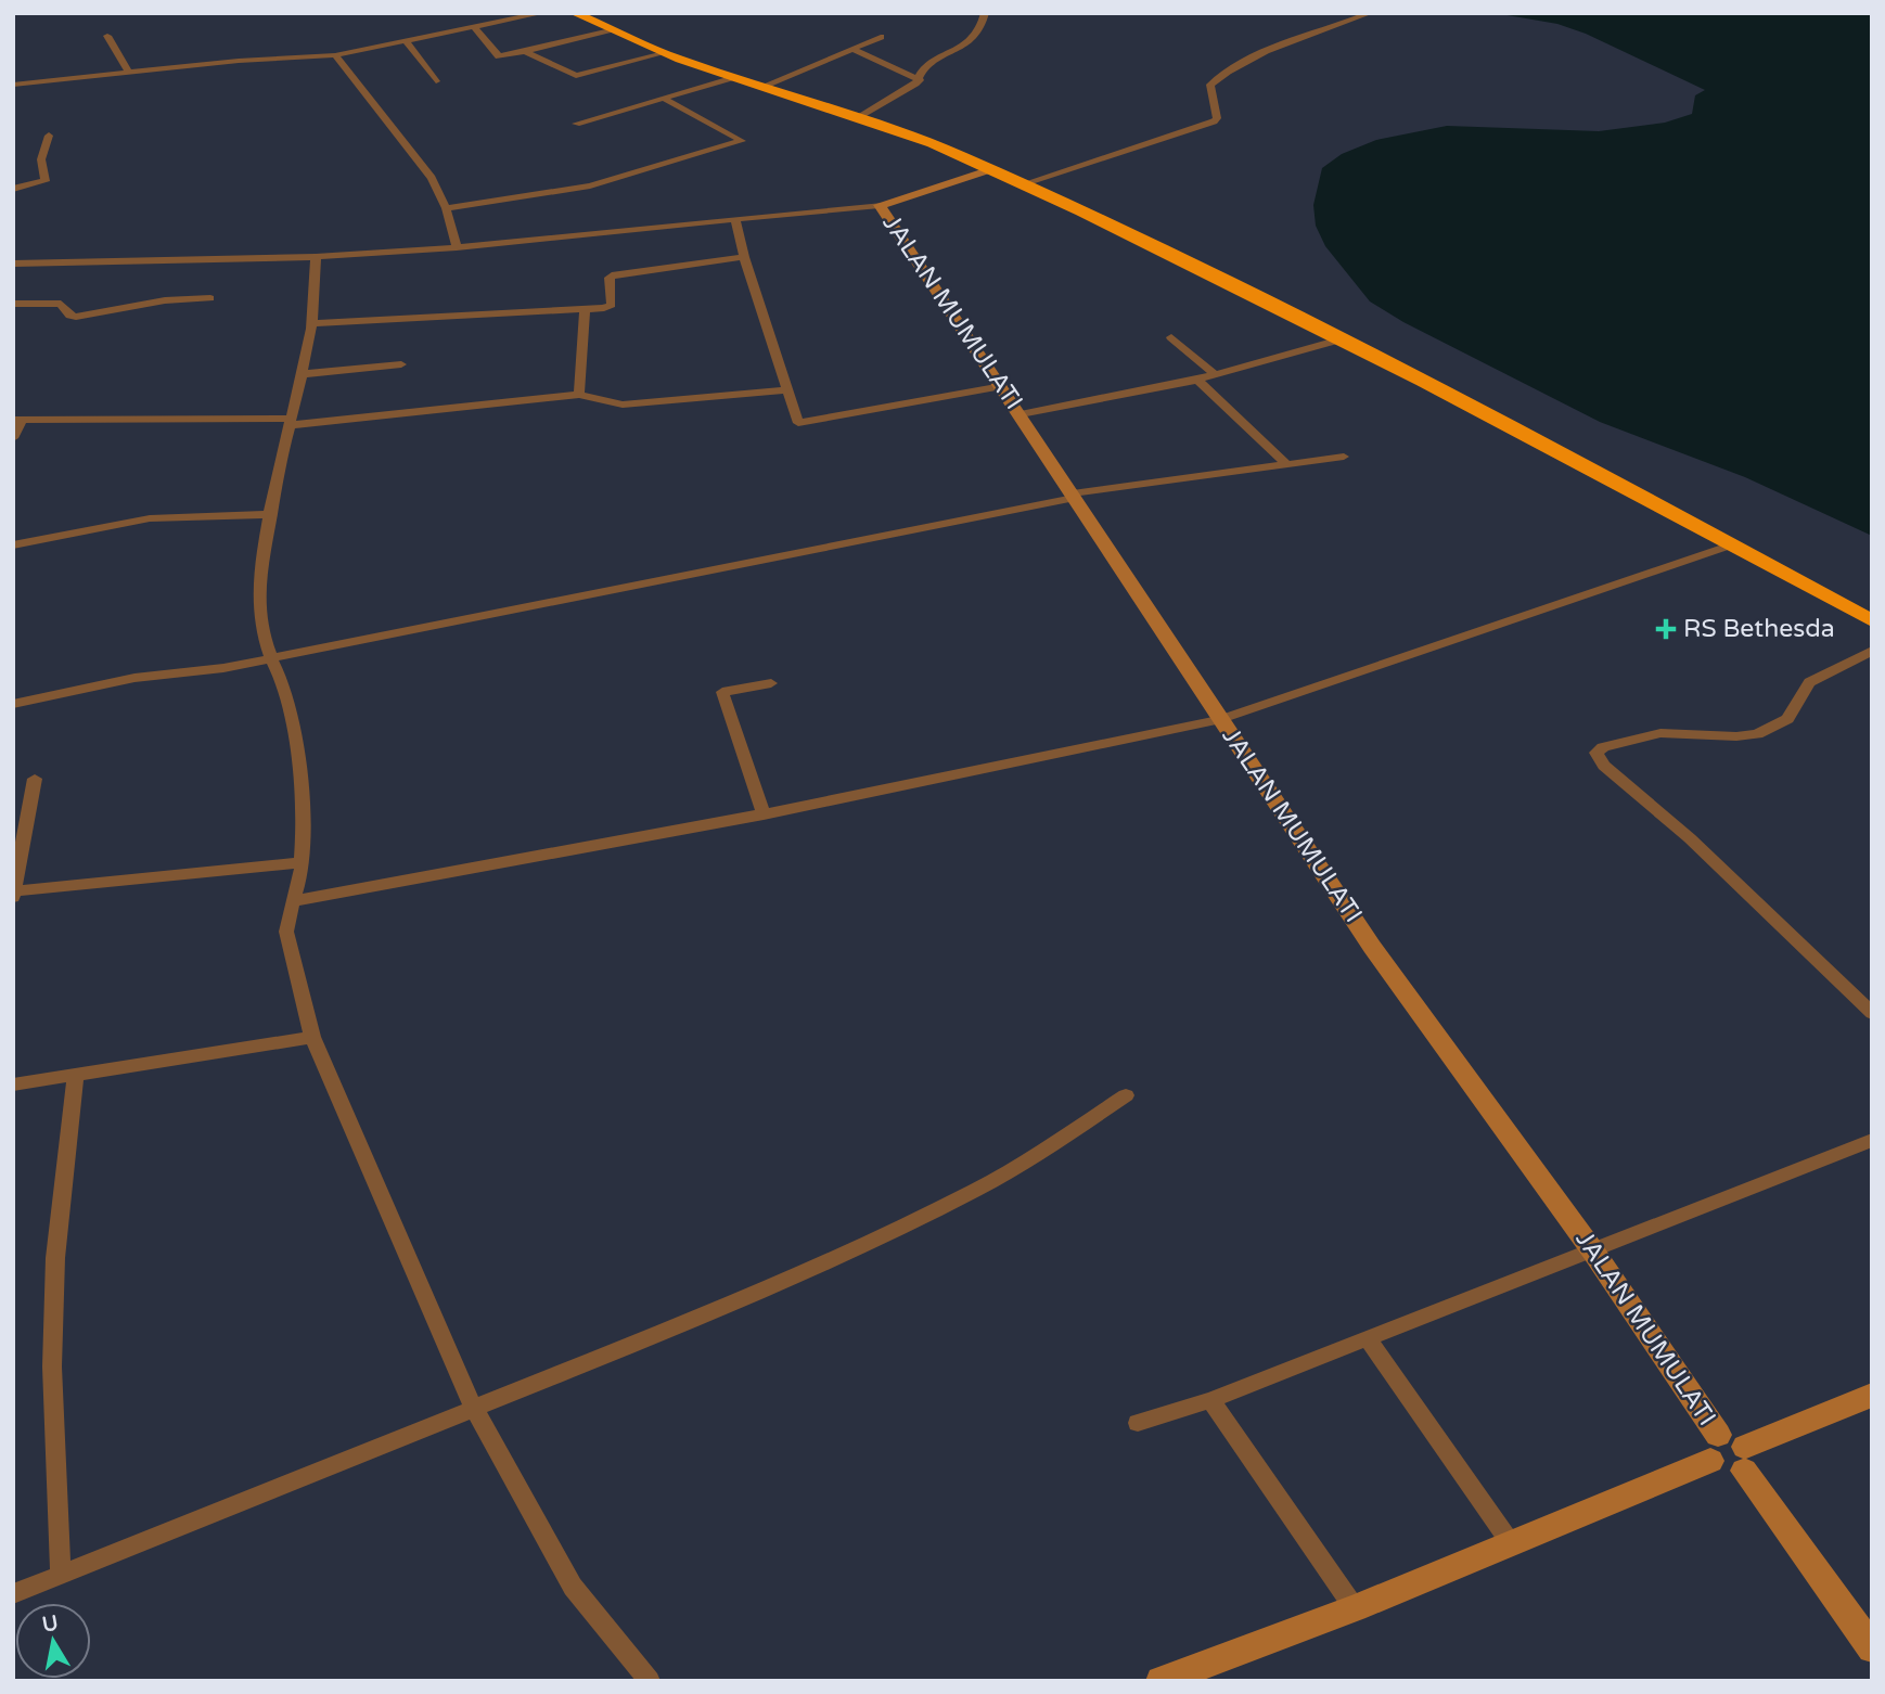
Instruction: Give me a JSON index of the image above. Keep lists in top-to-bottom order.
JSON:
{
  "streets": {
    "street": ["JALAN MUMULATI"]
  },
  "places": {
    "health": ["RS Bethesda"]
  },
  "north": "top"
}
